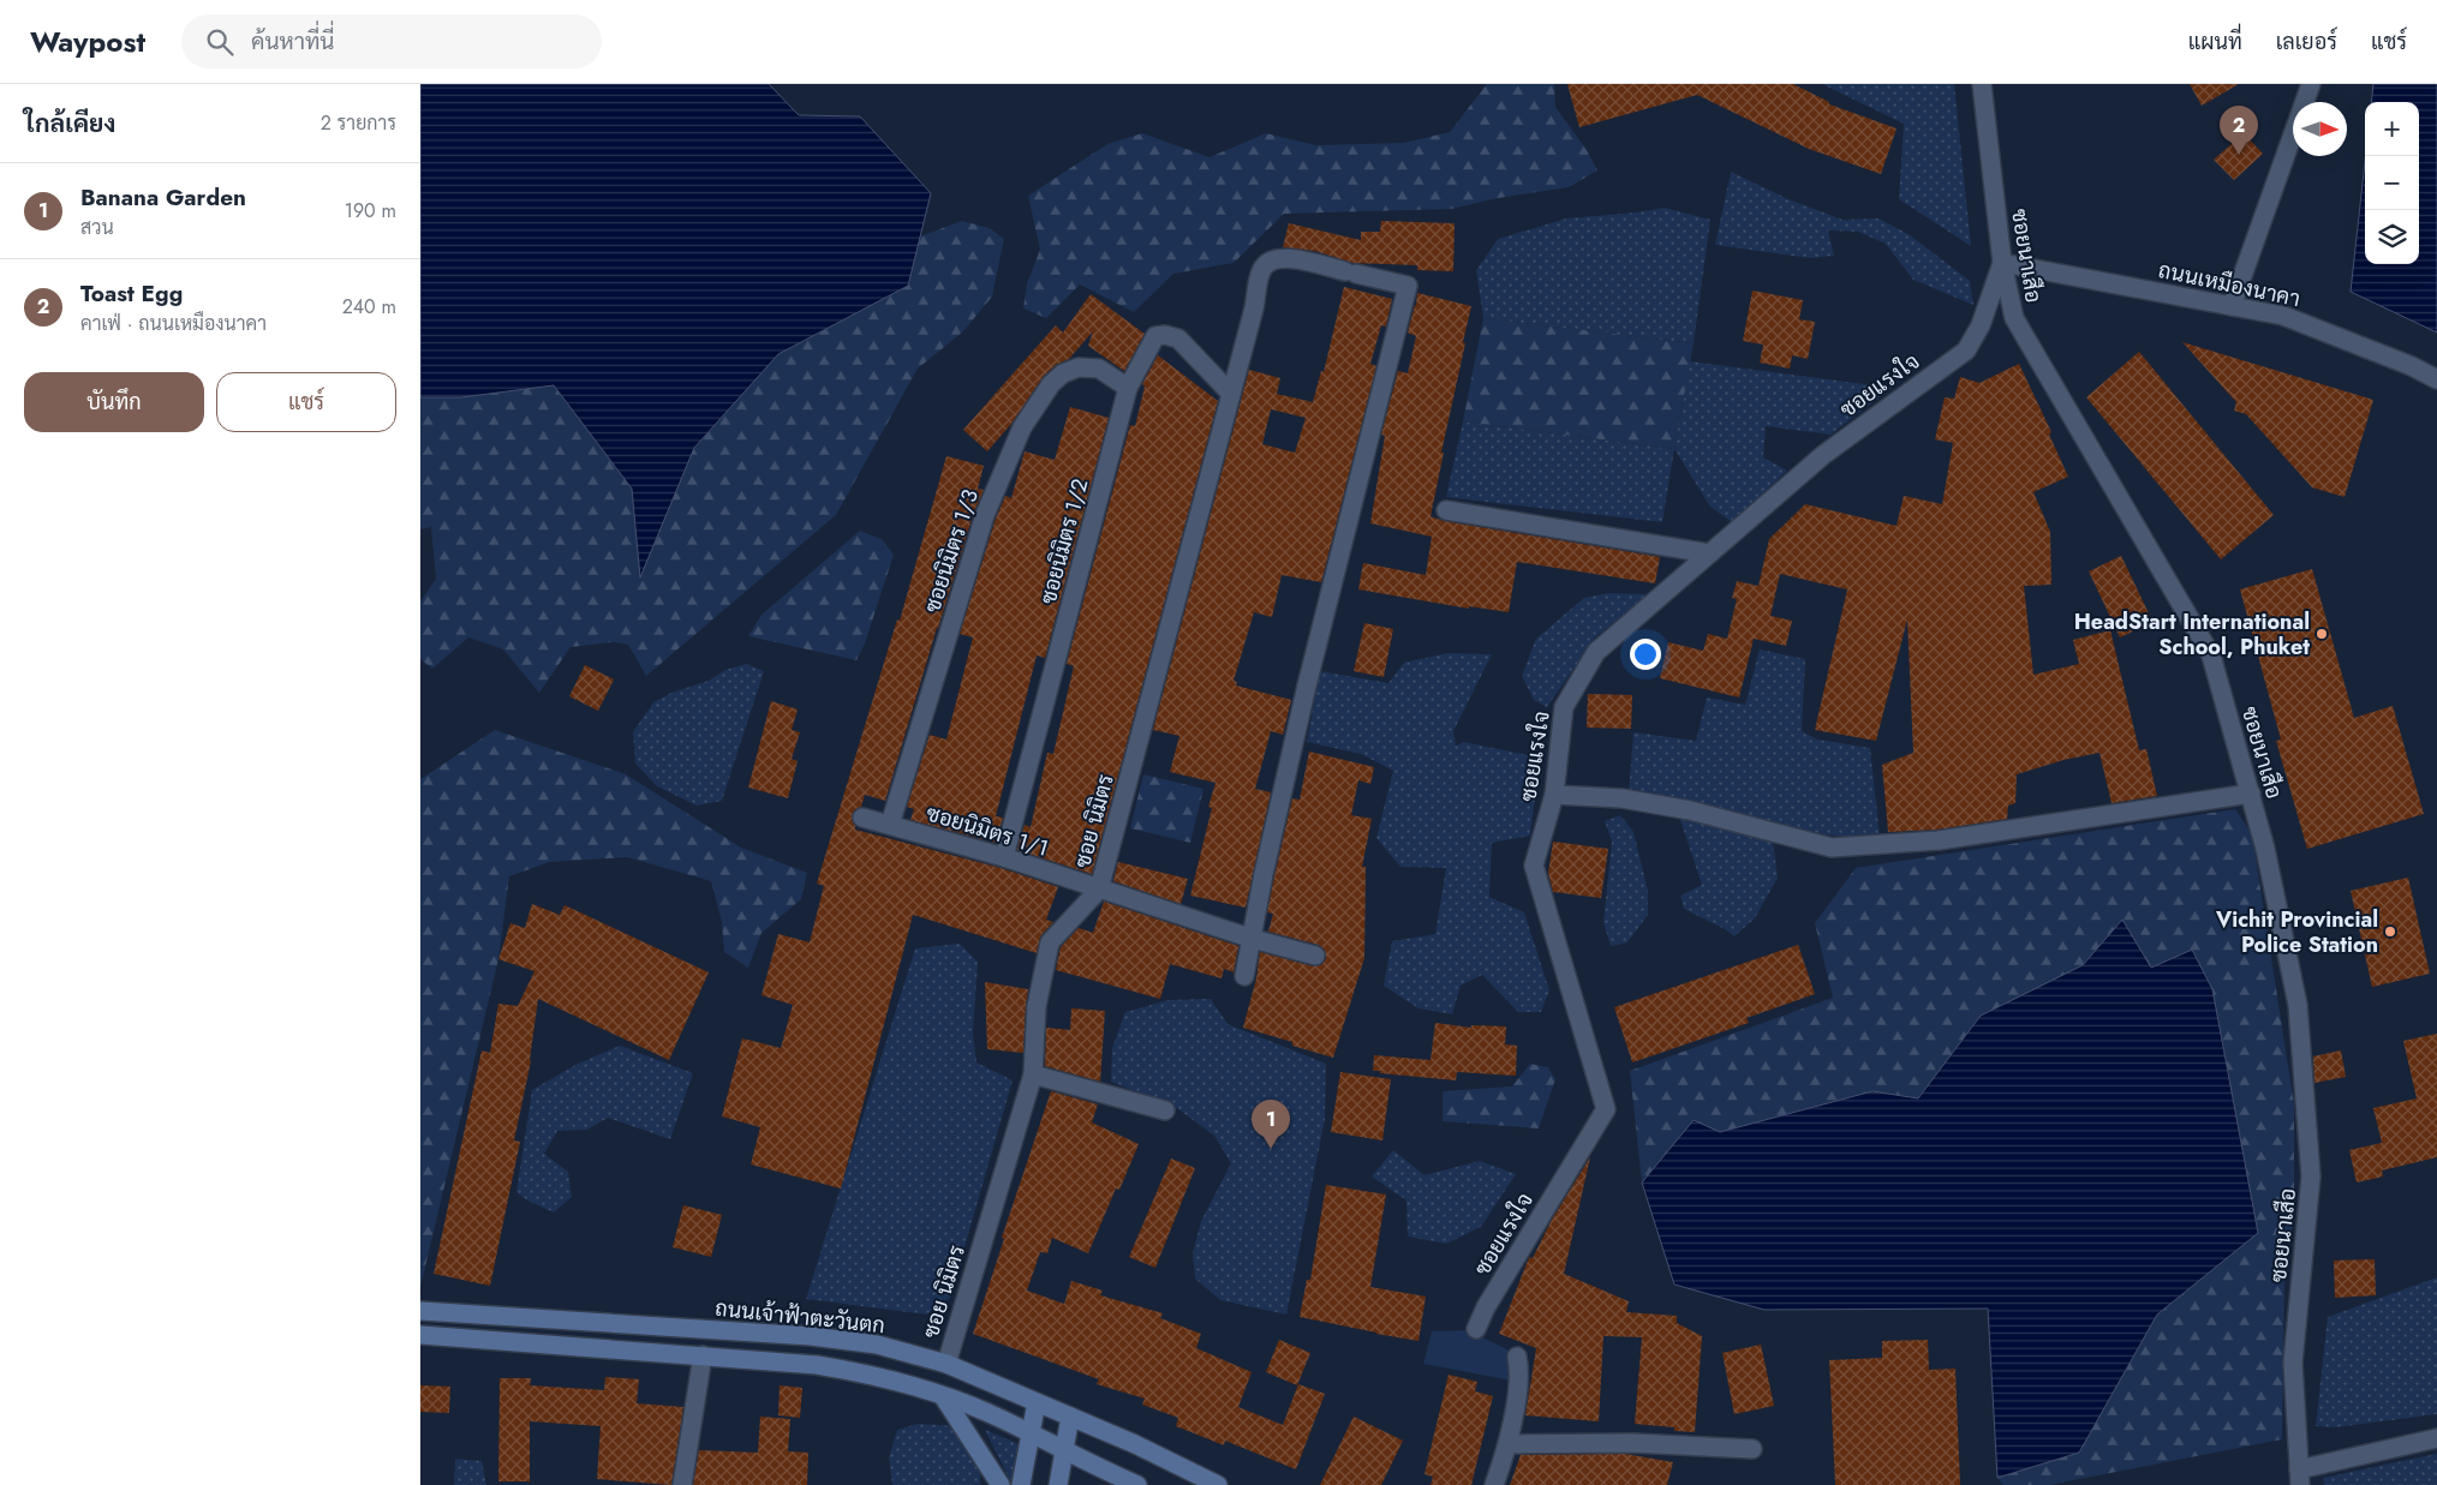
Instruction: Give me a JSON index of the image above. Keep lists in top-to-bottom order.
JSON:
{
  "streets": {
    "main road": ["ถนนเจ้าฟ้าตะวันตก"],
    "street": [
      "ซอยนาเสือ",
      "ถนนเหมืองนาคา",
      "ซอยแรงใจ",
      "ซอยนิมิตร 1/2",
      "ซอยนิมิตร 1/3",
      "ซอย นิมิตร",
      "ซอยนิมิตร 1/1"
    ]
  },
  "crossings": [
    ["ซอยนาเสือ", "ถนนเหมืองนาคา"],
    ["ซอยนาเสือ", "ซอยแรงใจ"],
    ["ถนนเหมืองนาคา", "ซอยแรงใจ"],
    ["ซอยนิมิตร 1/2", "ซอยนิมิตร 1/3"],
    ["ซอยนิมิตร 1/2", "ซอย นิมิตร"],
    ["ซอยนิมิตร 1/2", "ซอยนิมิตร 1/1"],
    ["ซอยนิมิตร 1/3", "ซอยนิมิตร 1/1"],
    ["ซอย นิมิตร", "ซอยนิมิตร 1/1"],
    ["ซอย นิมิตร", "ถนนเจ้าฟ้าตะวันตก"]
  ],
  "places": ["HeadStart International School, Phuket", "Vichit Provincial Police Station"],
  "north": "right",
  "page": {
    "header": "Waypost",
    "search": "ค้นหาที่นี่",
    "nav": ["แผนที่", "เลเยอร์", "แชร์"],
    "heading": ["ใกล้เคียง", "2 รายการ"],
    "map_buttons": ["+", "−"],
    "pins": ["2", "1"],
    "list": [
      {
        "mark": "1",
        "name": "Banana Garden",
        "note": "สวน",
        "value": "190 m"
      },
      {
        "mark": "2",
        "name": "Toast Egg",
        "note": "คาเฟ่ · ถนนเหมืองนาคา",
        "value": "240 m"
      }
    ],
    "buttons": ["บันทึก", "แชร์"]
  }
}
